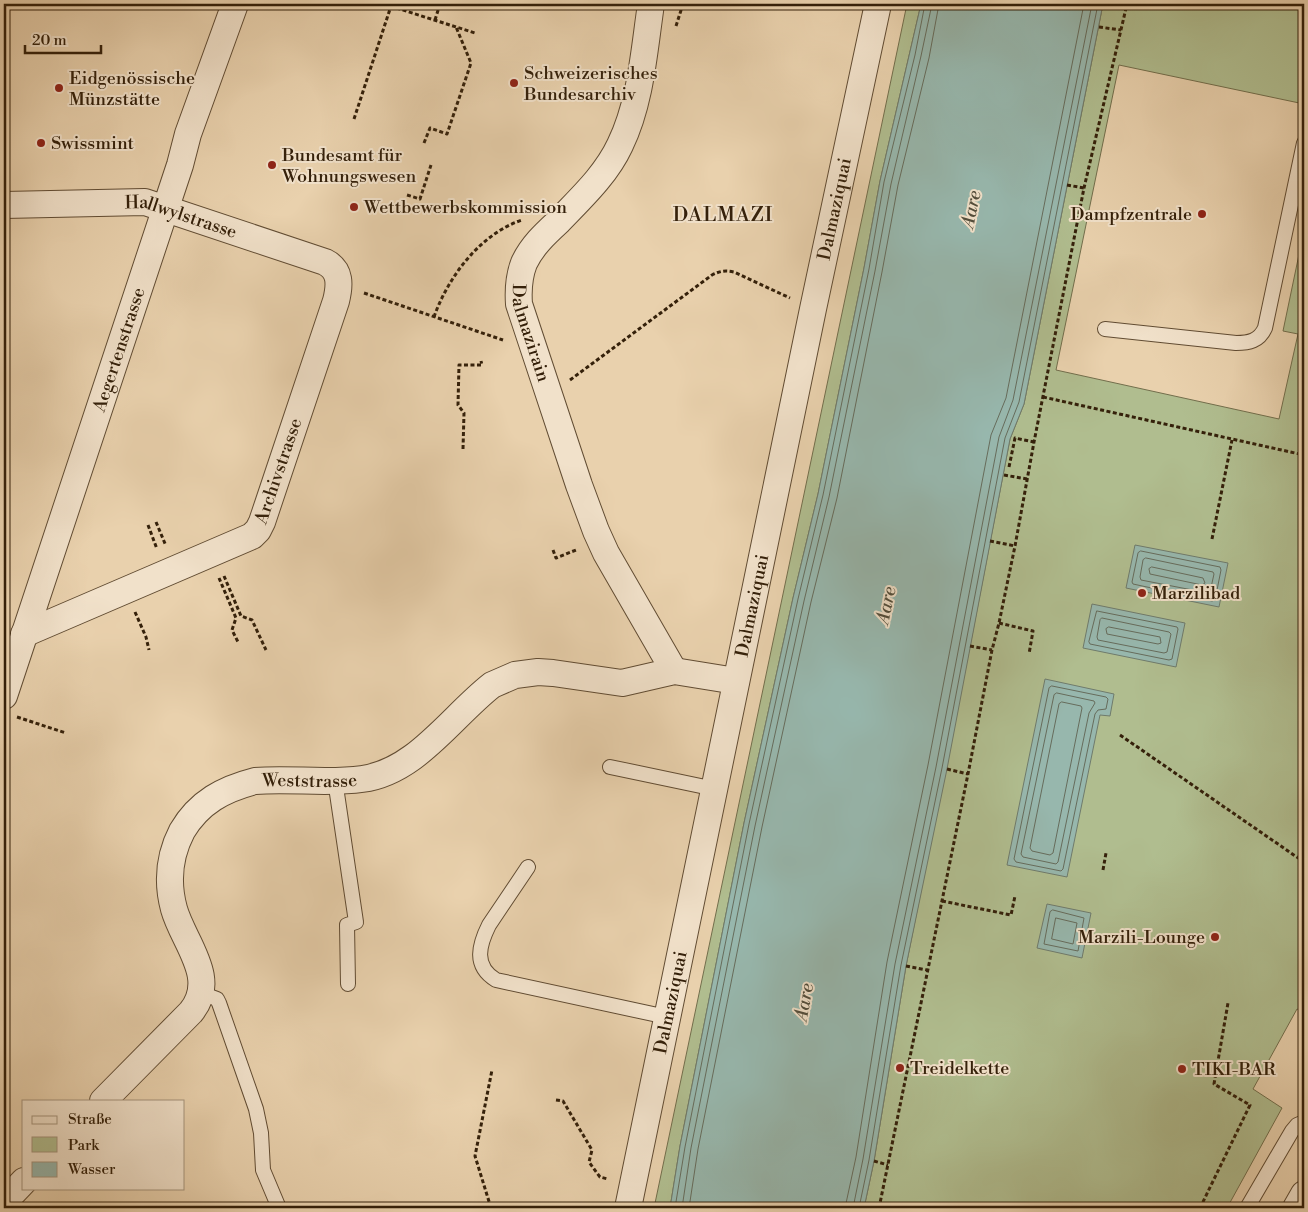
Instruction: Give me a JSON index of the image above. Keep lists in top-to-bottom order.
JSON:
{
  "streets": {
    "street": [
      "Dalmaziquai",
      "Hallwylstrasse",
      "Dalmazirain",
      "Aegertenstrasse",
      "Archivstrasse",
      "Weststrasse"
    ]
  },
  "crossings": [
    ["Dalmaziquai", "Weststrasse"],
    ["Hallwylstrasse", "Aegertenstrasse"],
    ["Hallwylstrasse", "Archivstrasse"],
    ["Dalmazirain", "Weststrasse"],
    ["Aegertenstrasse", "Archivstrasse"]
  ],
  "districts": ["DALMAZI"],
  "water": ["Aare"],
  "places": [
    "Schweizerisches Bundesarchiv",
    "Eidgenössische Münzstätte",
    "Swissmint",
    "Bundesamt für Wohnungswesen",
    "Wettbewerbskommission",
    "Dampfzentrale",
    "Marzilibad",
    "Marzili-Lounge",
    "Treidelkette",
    "TIKI-BAR"
  ],
  "legend": ["Straße", "Park", "Wasser"],
  "scale_bar": "20 m"
}
